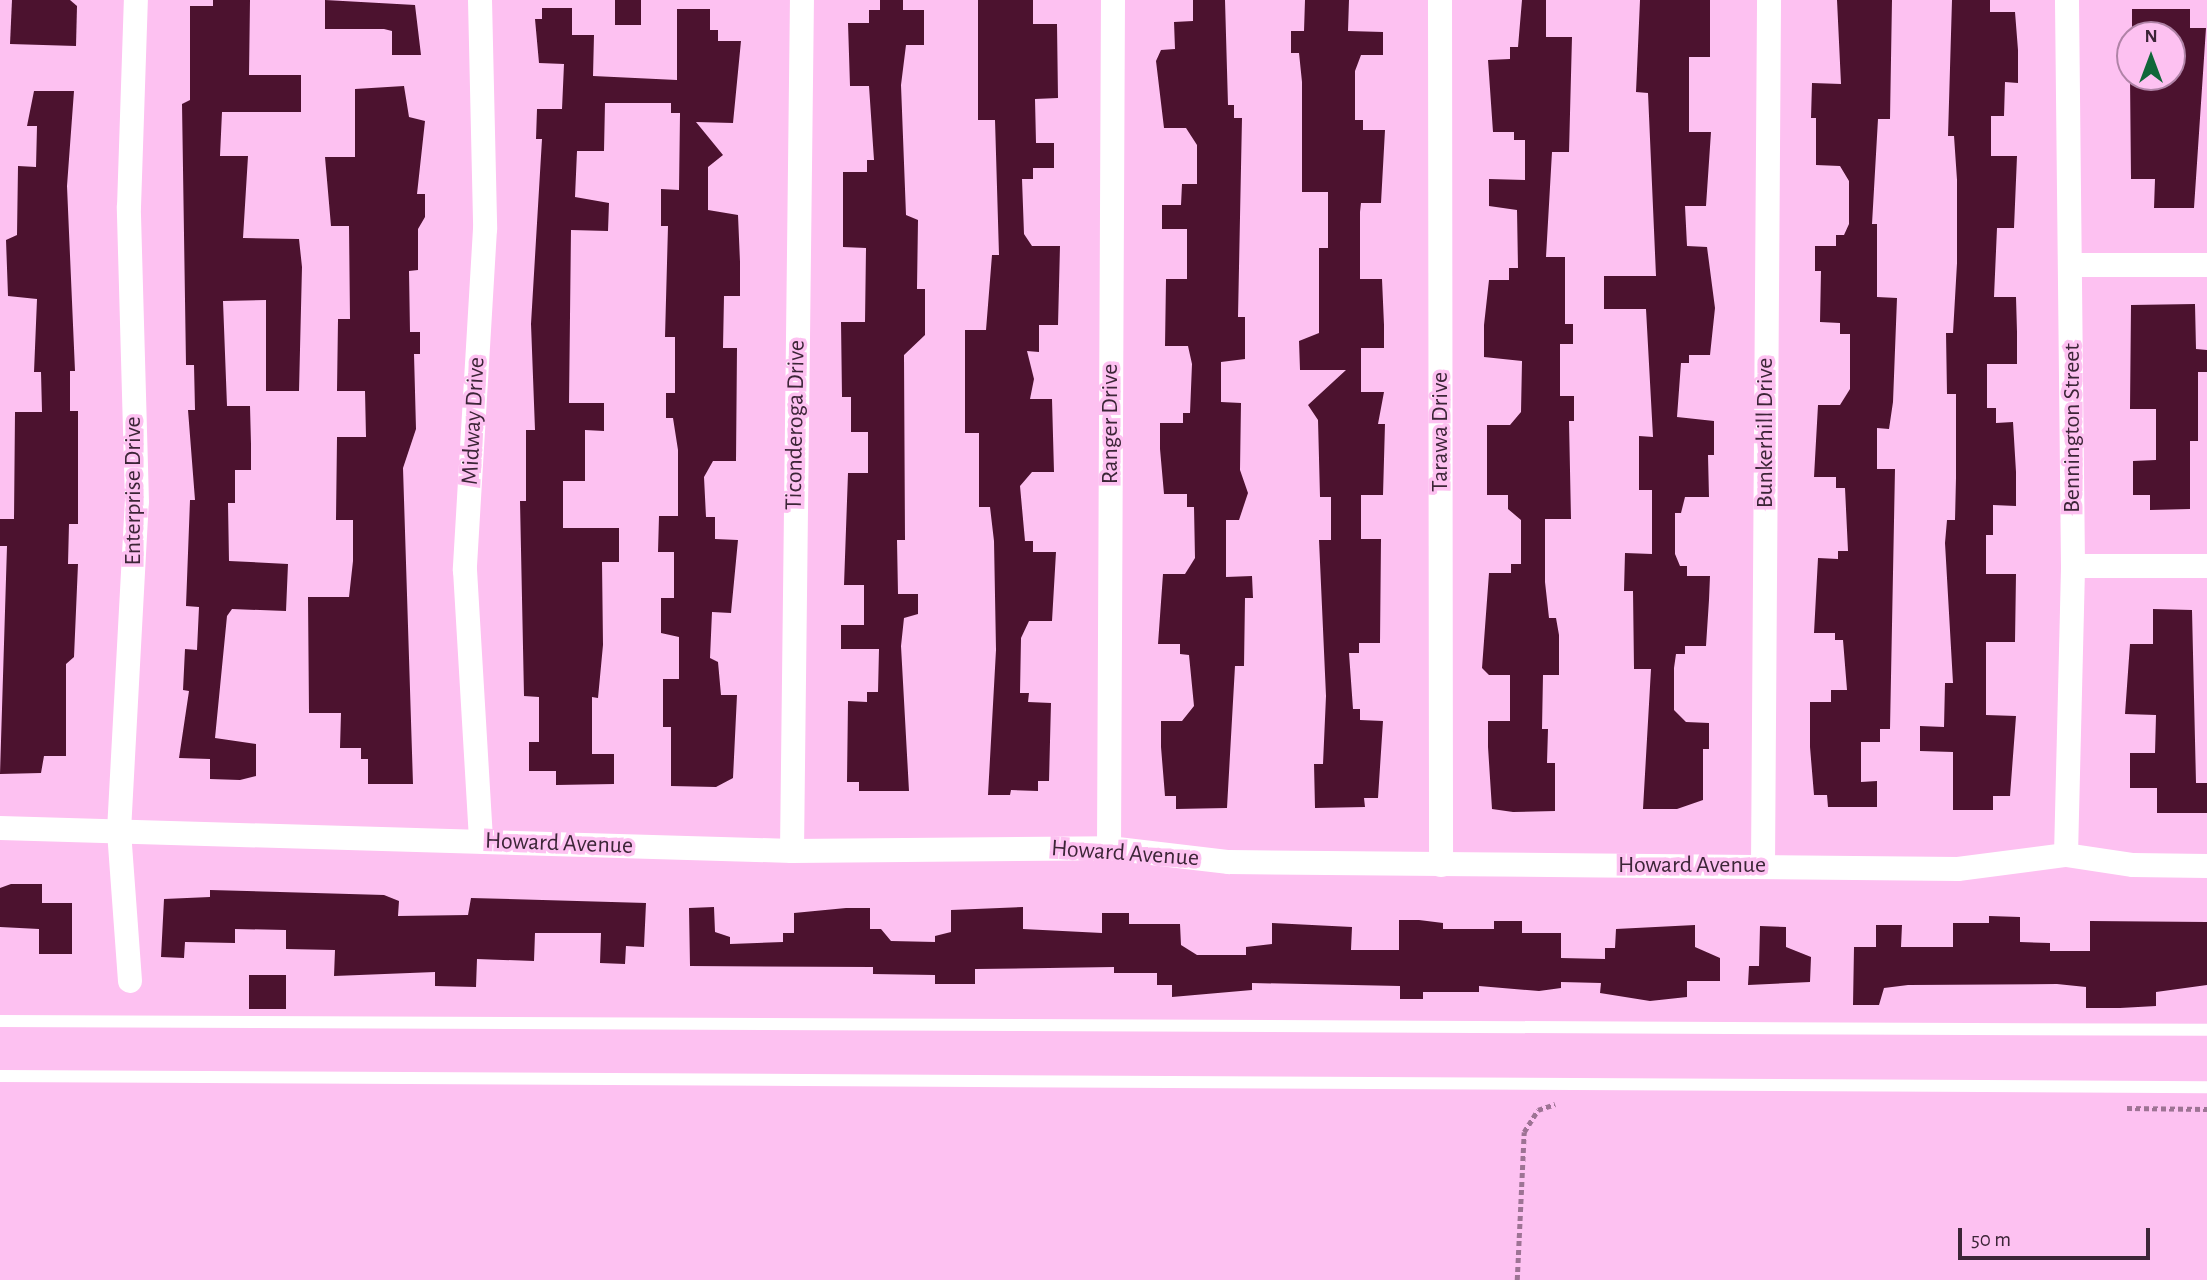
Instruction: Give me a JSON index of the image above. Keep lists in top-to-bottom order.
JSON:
{
  "streets": {
    "street": [
      "Midway Drive",
      "Ranger Drive",
      "Ticonderoga Drive",
      "Bennington Street",
      "Tarawa Drive",
      "Bunkerhill Drive",
      "Enterprise Drive",
      "Howard Avenue"
    ]
  },
  "crossings": [
    ["Midway Drive", "Howard Avenue"],
    ["Ranger Drive", "Howard Avenue"],
    ["Ticonderoga Drive", "Howard Avenue"],
    ["Bennington Street", "Howard Avenue"],
    ["Tarawa Drive", "Howard Avenue"],
    ["Bunkerhill Drive", "Howard Avenue"],
    ["Enterprise Drive", "Howard Avenue"]
  ],
  "scale_bar": "50 m",
  "north": "top"
}
